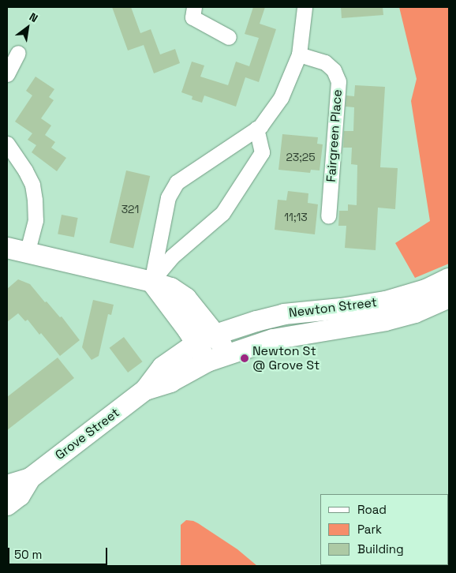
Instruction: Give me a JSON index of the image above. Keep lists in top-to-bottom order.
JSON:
{
  "streets": {
    "main road": ["Newton Street", "Grove Street"],
    "street": ["Fairgreen Place"]
  },
  "crossings": [
    ["Newton Street", "Grove Street"]
  ],
  "places": ["Newton St @ Grove St"],
  "house_numbers": ["23;25", "321", "11;13"],
  "legend": ["Road", "Park", "Building"],
  "scale_bar": "50 m",
  "north": "top right"
}
